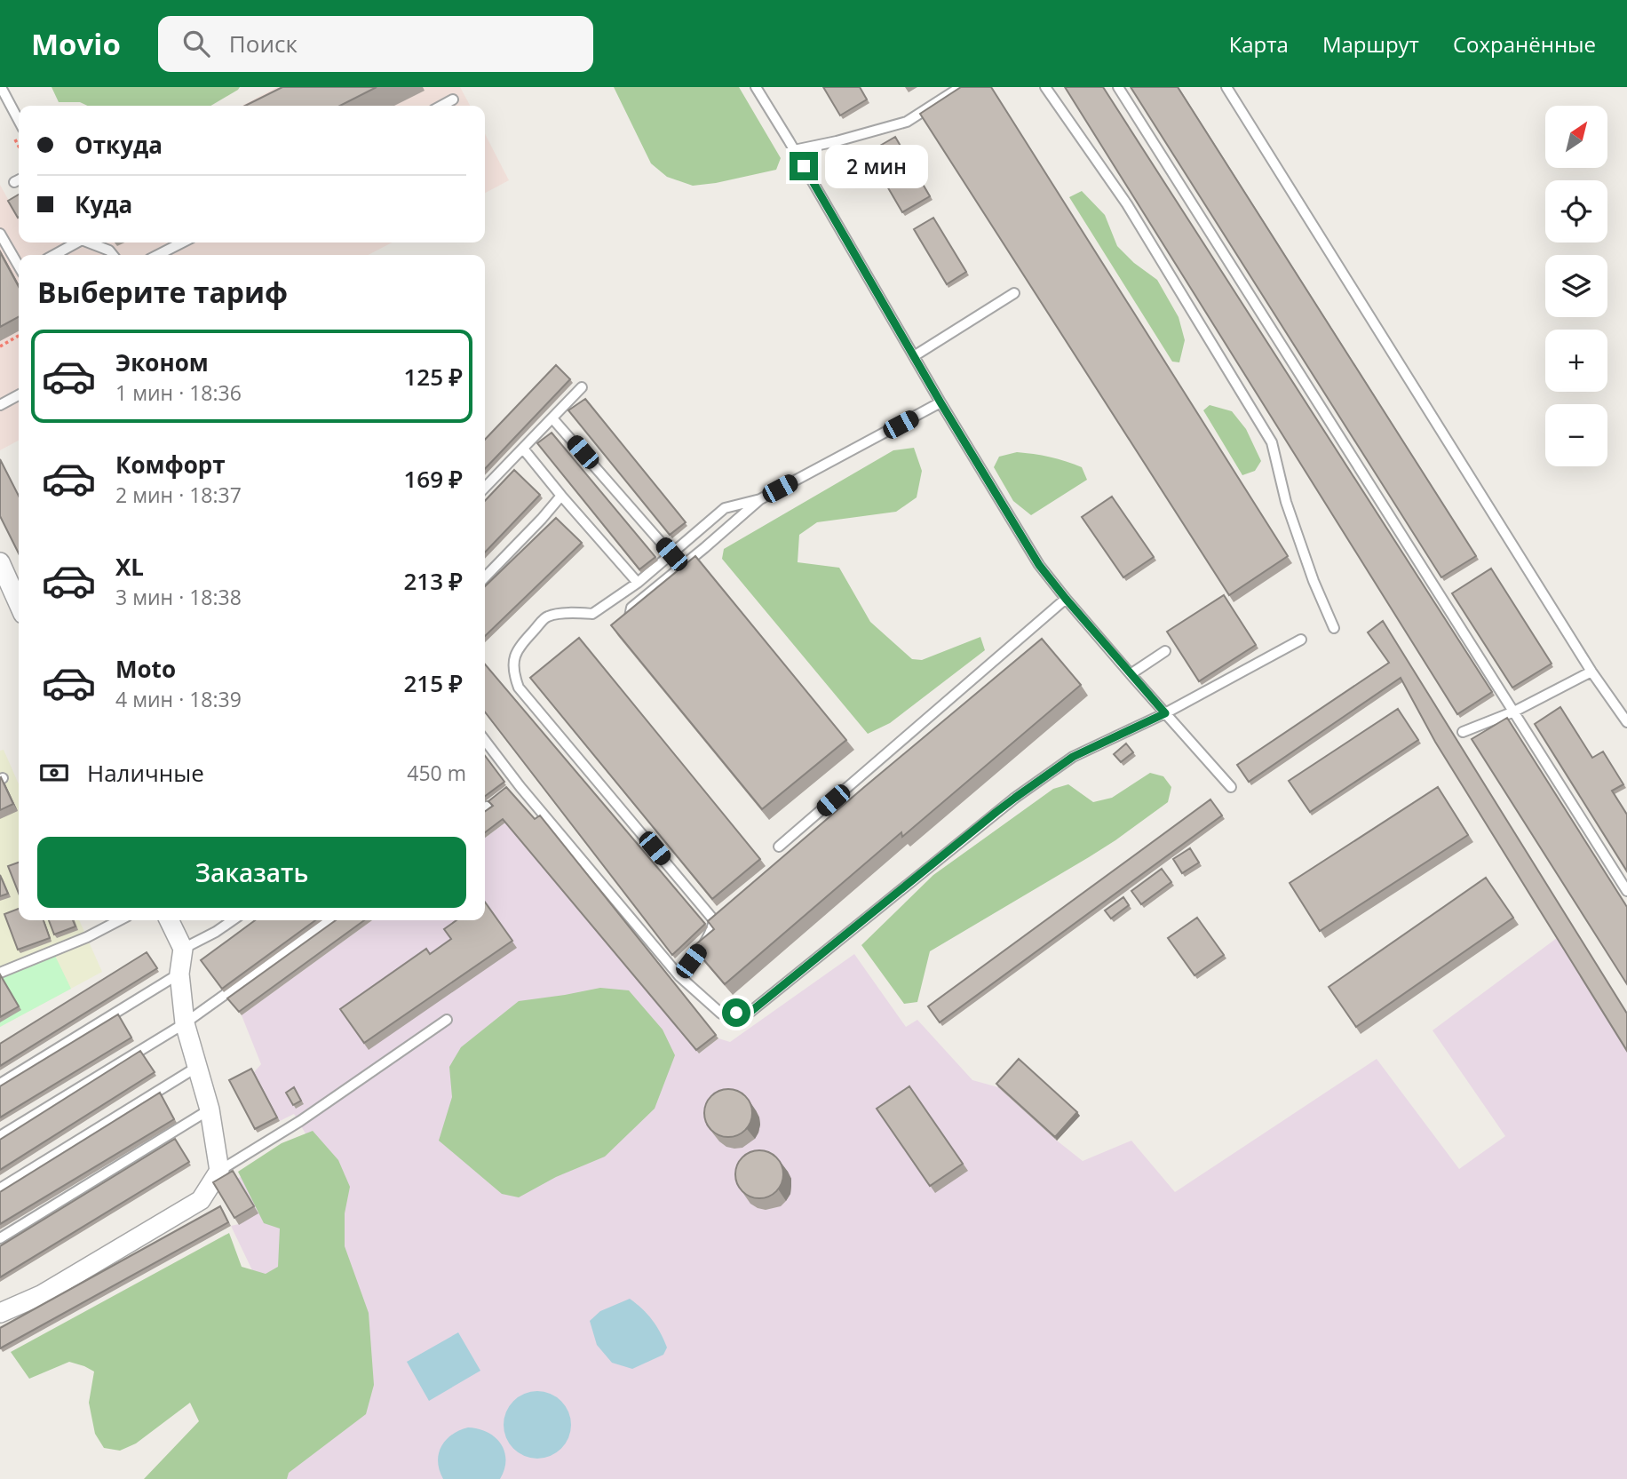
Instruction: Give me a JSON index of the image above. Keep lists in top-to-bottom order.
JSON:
{
  "north": "top right",
  "page": {
    "header": "Movio",
    "search": "Поиск",
    "nav": ["Карта", "Маршрут", "Сохранённые"],
    "map_buttons": ["+", "−"],
    "banner": ["Откуда", "Куда"],
    "bubble": "2 мин",
    "heading": "Выберите тариф",
    "list": [
      {
        "name": "Эконом",
        "note": "1 мин · 18:36",
        "value": "125 ₽"
      },
      {
        "name": "Комфорт",
        "note": "2 мин · 18:37",
        "value": "169 ₽"
      },
      {
        "name": "XL",
        "note": "3 мин · 18:38",
        "value": "213 ₽"
      },
      {
        "name": "Moto",
        "note": "4 мин · 18:39",
        "value": "215 ₽"
      }
    ],
    "pay": ["Наличные", "450 m"],
    "buttons": "Заказать"
  }
}
